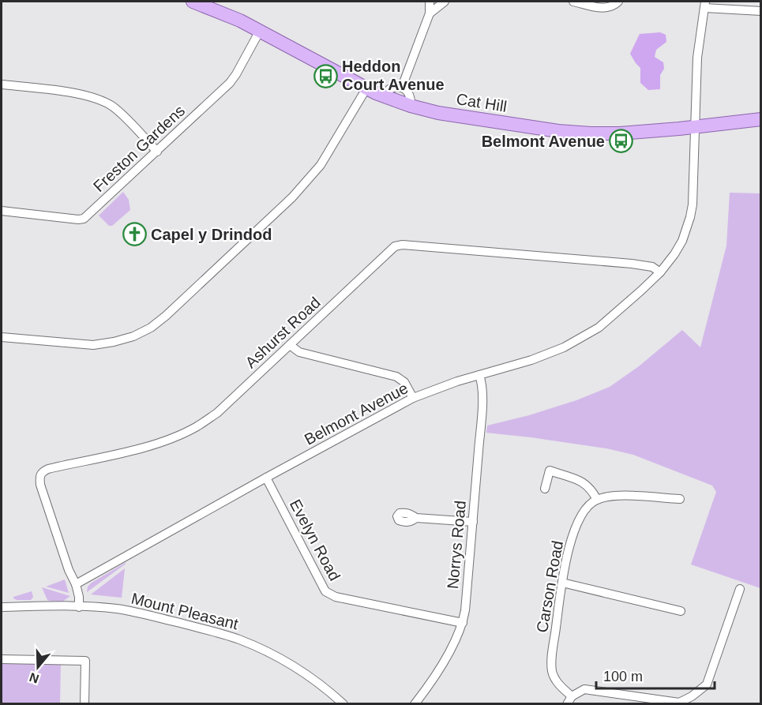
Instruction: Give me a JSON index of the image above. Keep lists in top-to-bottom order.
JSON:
{
  "streets": {
    "main road": ["Cat Hill"],
    "street": [
      "Freston Gardens",
      "Ashurst Road",
      "Belmont Avenue",
      "Evelyn Road",
      "Norrys Road",
      "Carson Road",
      "Mount Pleasant"
    ]
  },
  "crossings": [
    ["Cat Hill", "Freston Gardens"],
    ["Cat Hill", "Belmont Avenue"],
    ["Ashurst Road", "Belmont Avenue"],
    ["Belmont Avenue", "Evelyn Road"],
    ["Belmont Avenue", "Norrys Road"],
    ["Evelyn Road", "Norrys Road"]
  ],
  "places": {
    "bus stop": ["Heddon Court Avenue", "Belmont Avenue"],
    "church": ["Capel y Drindod"]
  },
  "scale_bar": "100 m",
  "north": "bottom"
}
